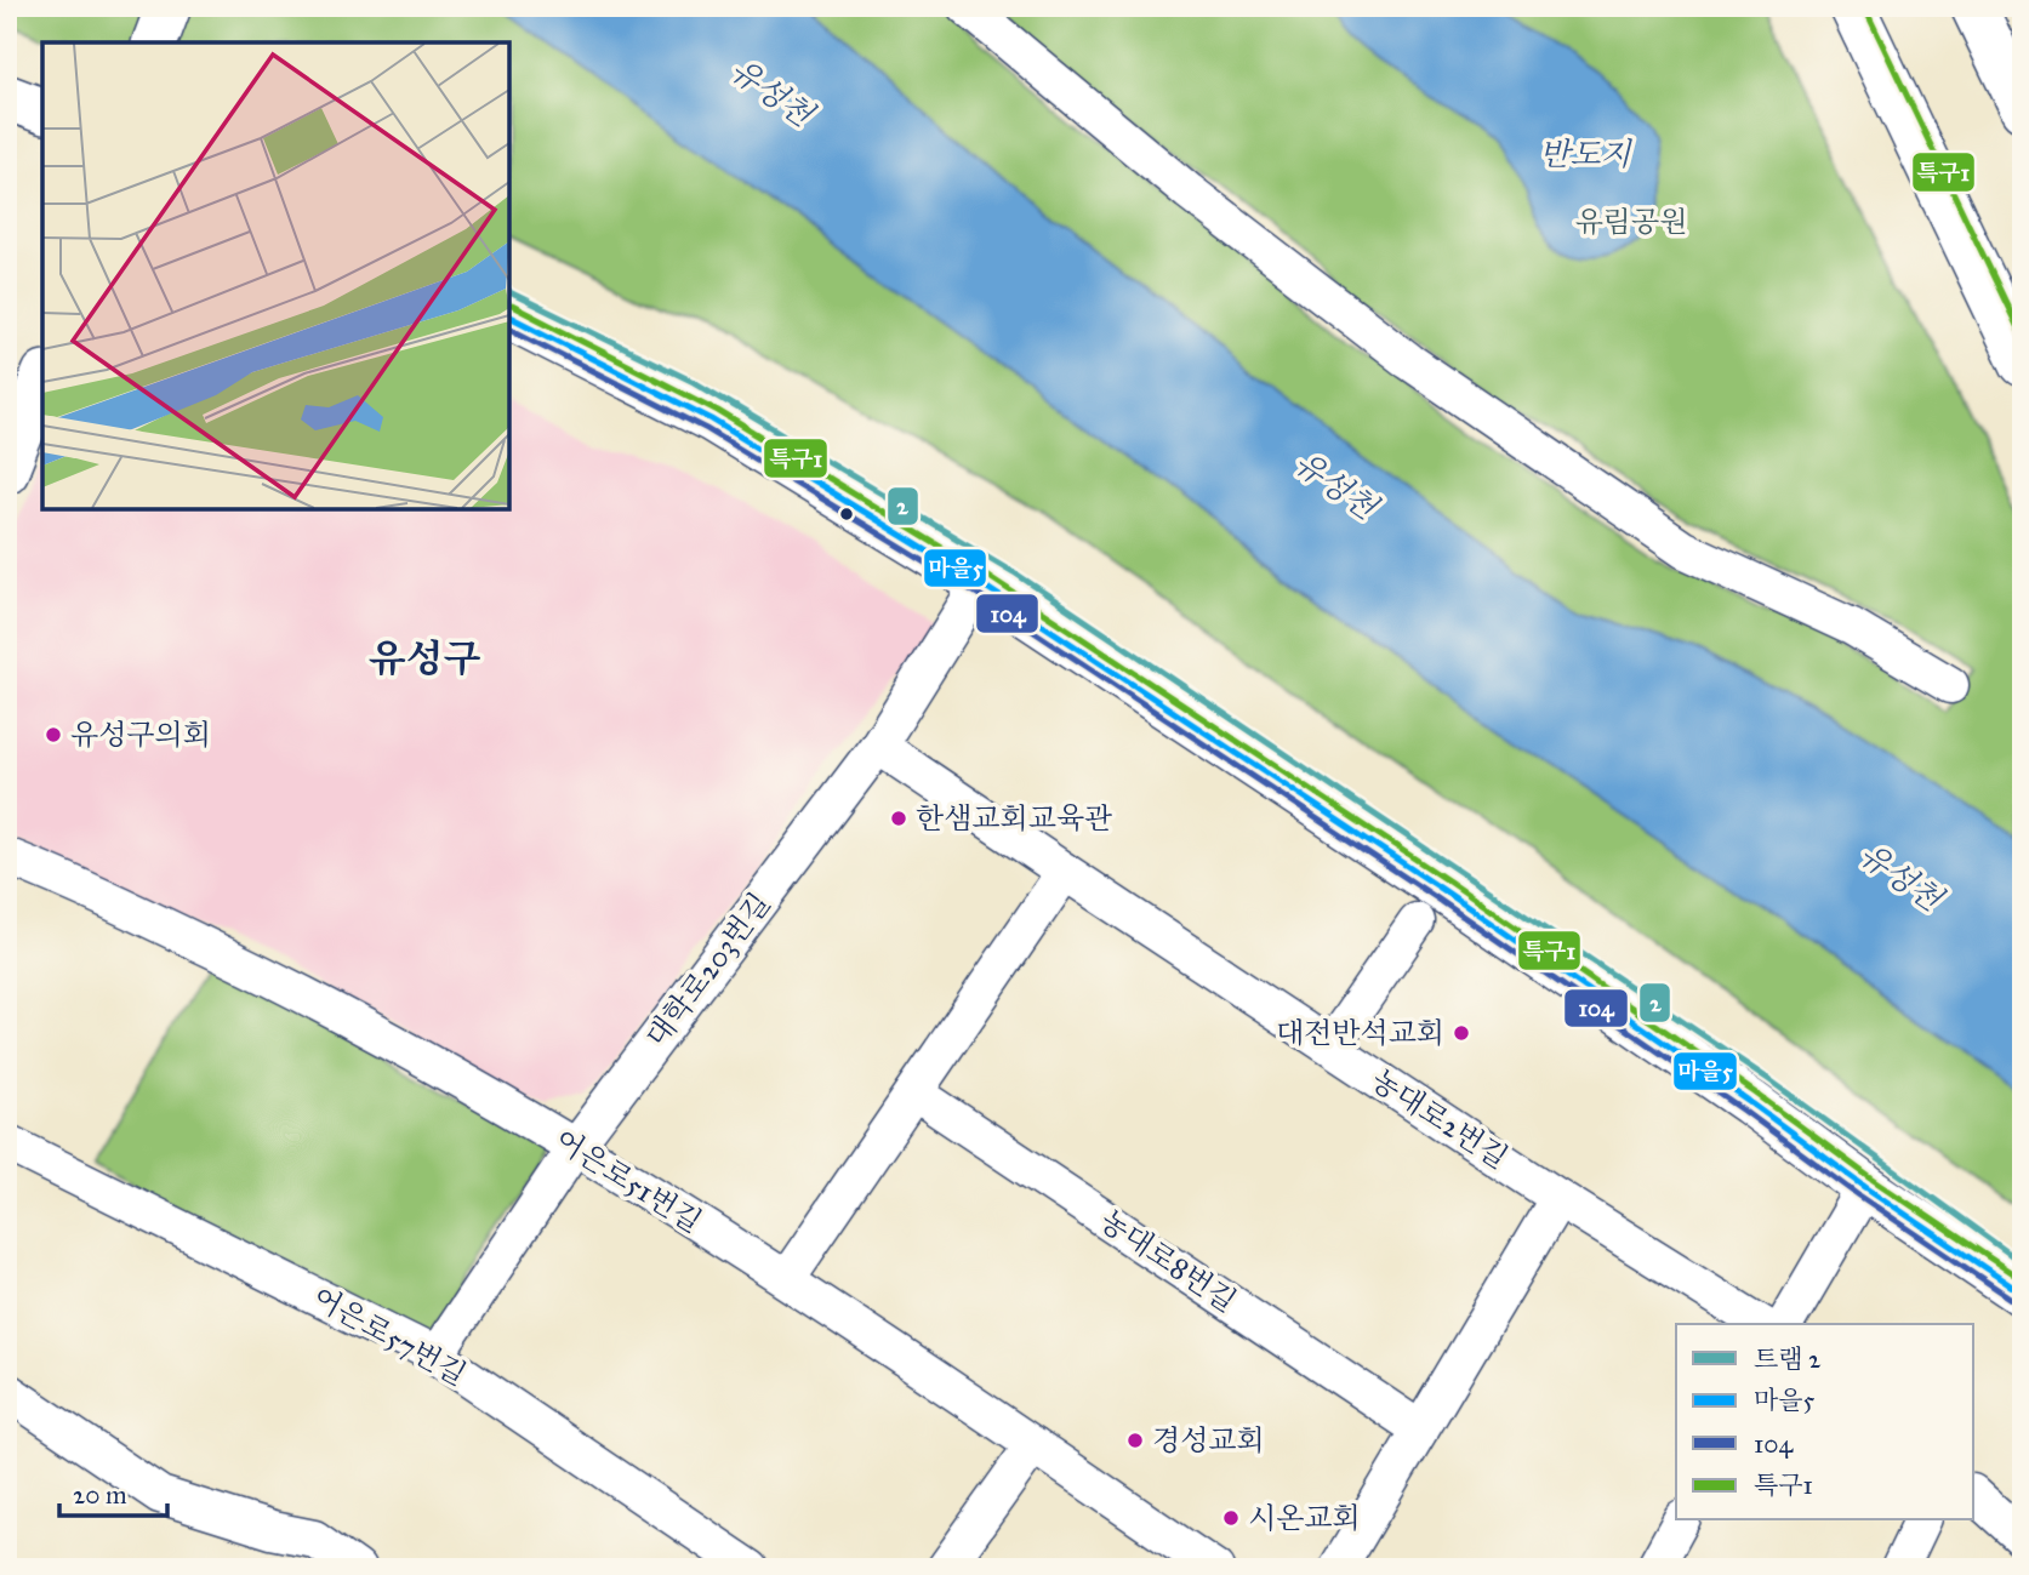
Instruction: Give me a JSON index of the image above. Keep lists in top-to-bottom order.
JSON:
{
  "streets": {
    "street": [
      "대학로203번길",
      "농대로2번길",
      "어은로51번길",
      "농대로8번길",
      "어은로57번길"
    ]
  },
  "crossings": [
    ["대학로203번길", "농대로2번길"],
    ["대학로203번길", "어은로51번길"],
    ["대학로203번길", "어은로57번길"]
  ],
  "districts": ["유성구"],
  "water": ["유성천", "반도지"],
  "parks": ["유림공원"],
  "places": [
    "유성구의회",
    "한샘교회교육관",
    "대전반석교회",
    "경성교회",
    "시온교회"
  ],
  "lines": [
    "transit line 특구1",
    "tram line 2",
    "transit line 마을5",
    "transit line 104"
  ],
  "legend": [
    "트램 2",
    "마을5",
    "104",
    "특구1"
  ],
  "scale_bar": "20 m"
}
